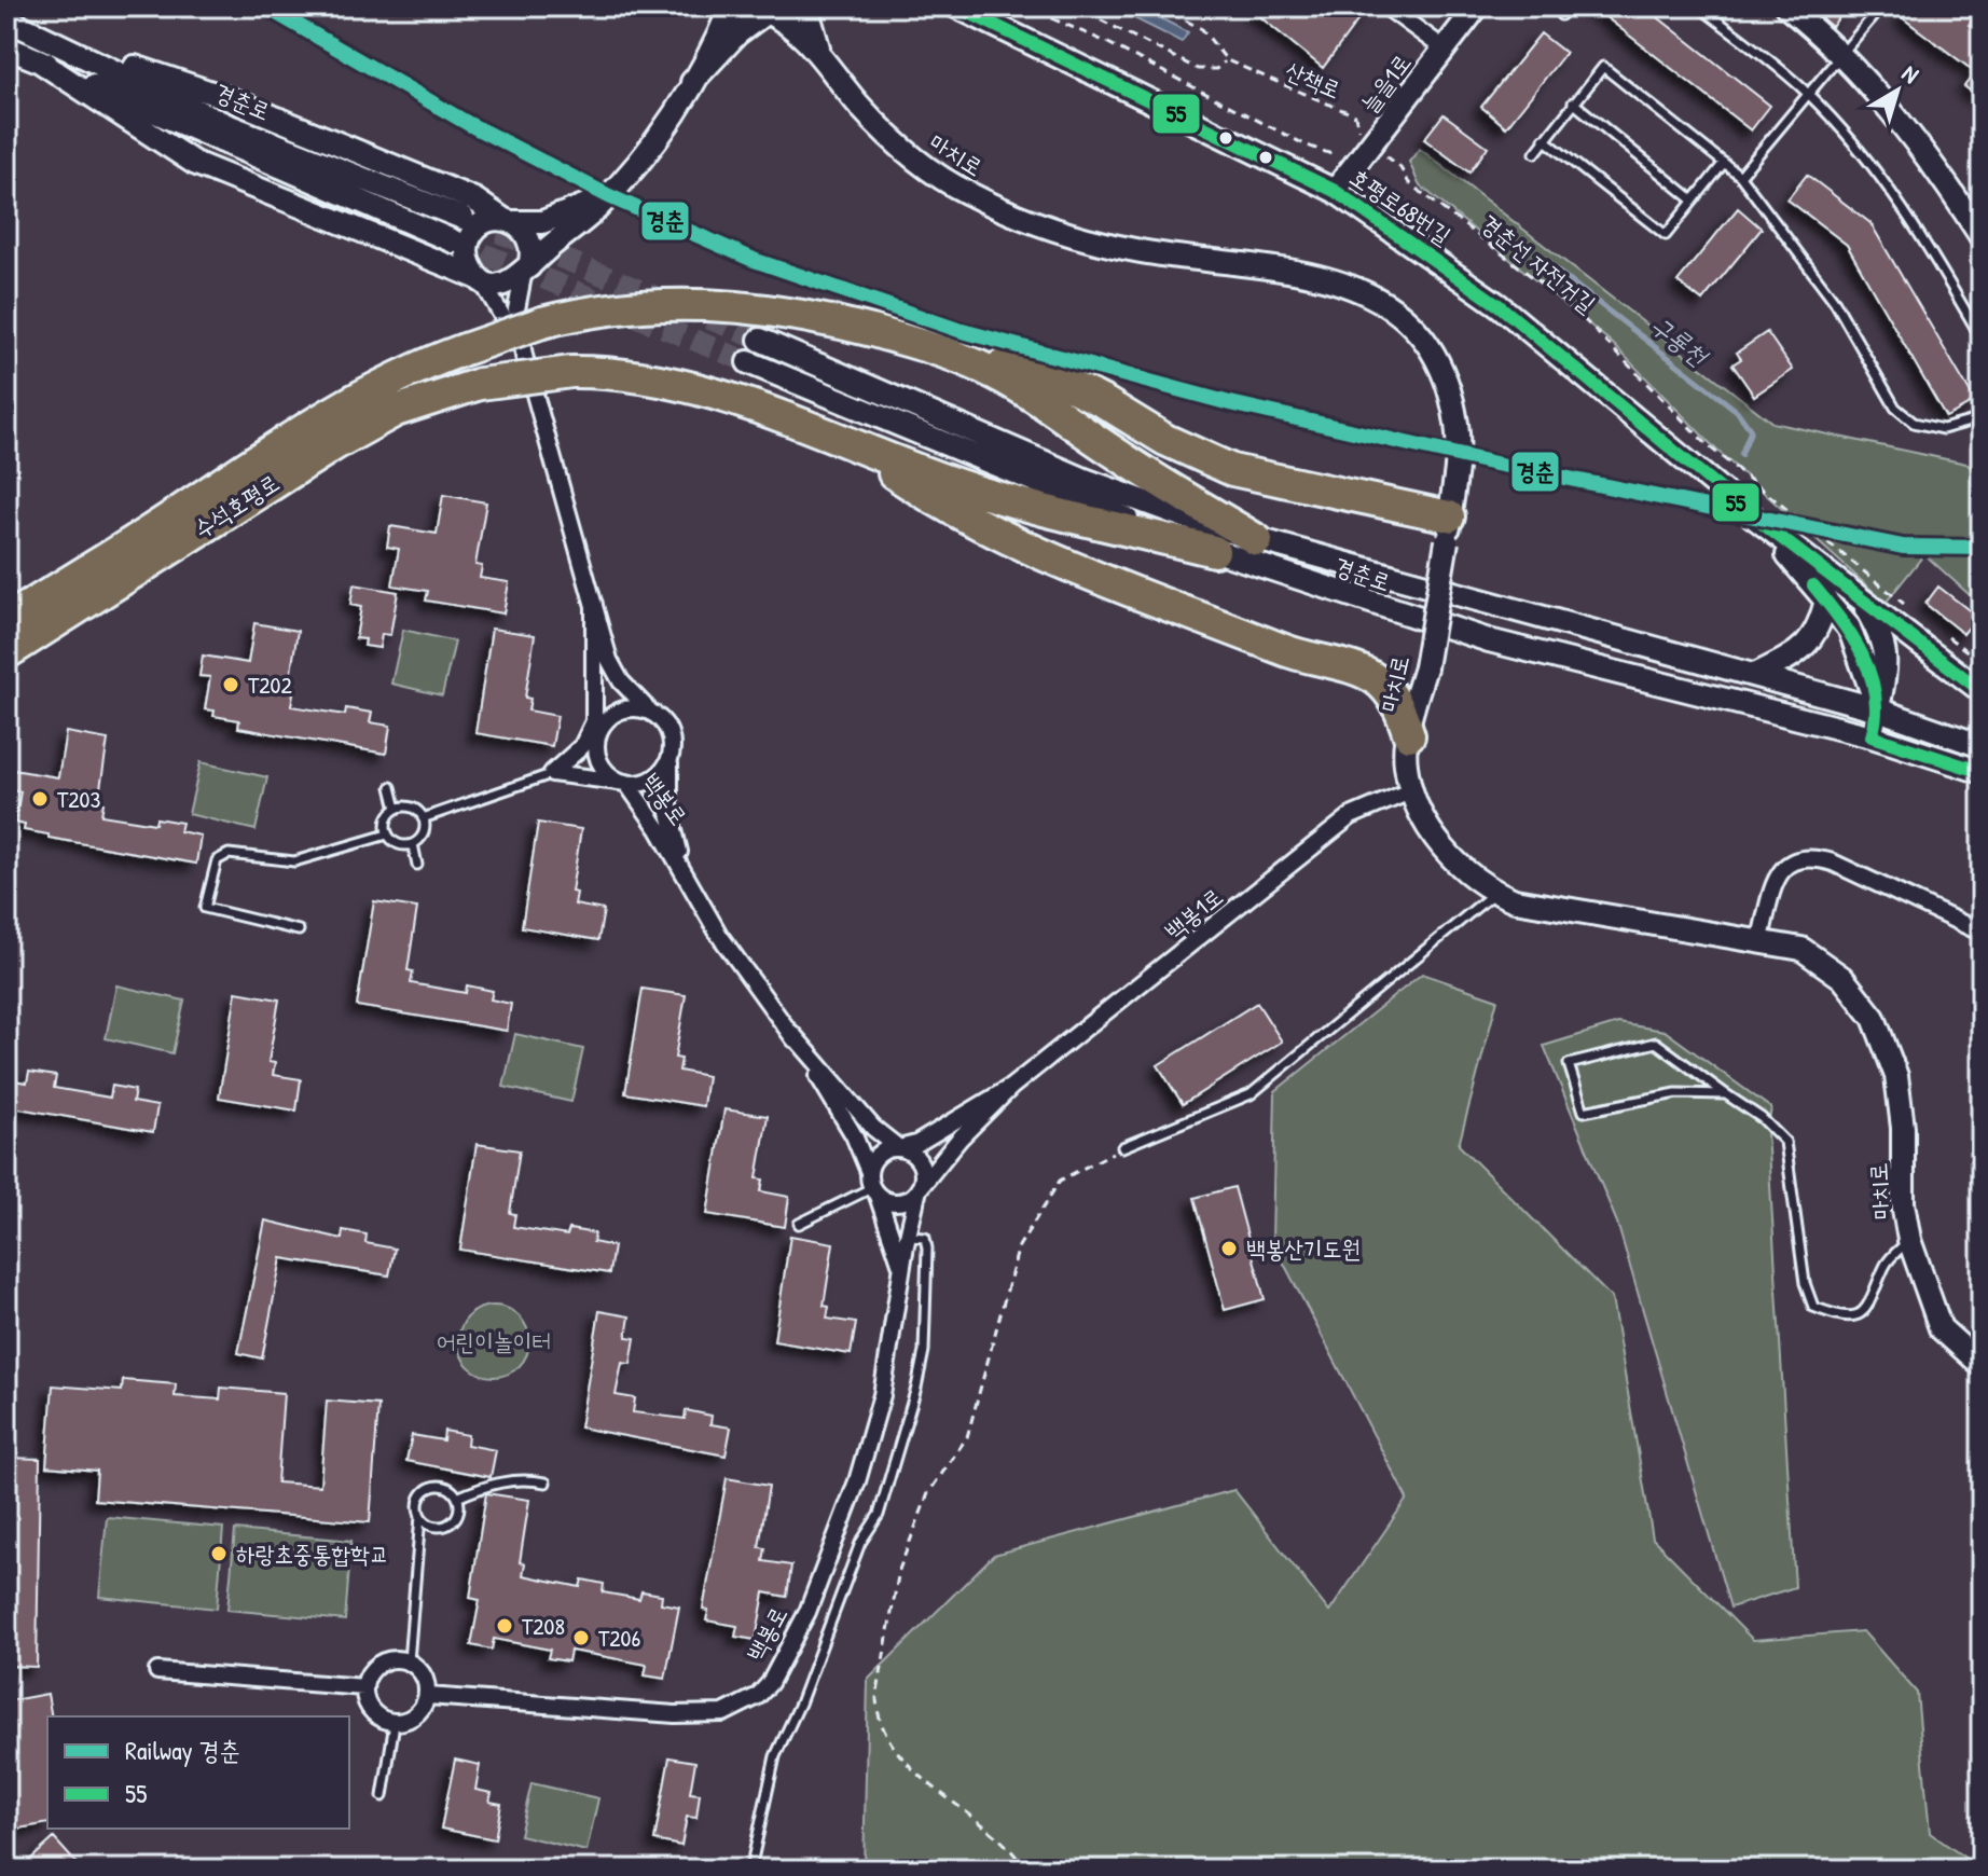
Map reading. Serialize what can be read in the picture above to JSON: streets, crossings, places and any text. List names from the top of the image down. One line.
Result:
{"streets":{"highway":["수석호평로"],"street":["늘을1로","경춘로","마치로","호평로68번길","백봉로","백봉1로"],"path":["산책로","경춘선 자전거길"]},"crossings":[["산책로","늘을1로"],["산책로","경춘선 자전거길"],["늘을1로","호평로68번길"],["늘을1로","경춘선 자전거길"],["마치로","백봉1로"],["백봉로","백봉1로"]],"water":["구룡천"],"parks":["어린이놀이터"],"places":["T202","T203","백봉산기도원","하랑초중통합학교","T208","T206"],"lines":["rail line 경춘","transit line 55"],"legend":["Railway 경춘","55"],"north":"top right"}
